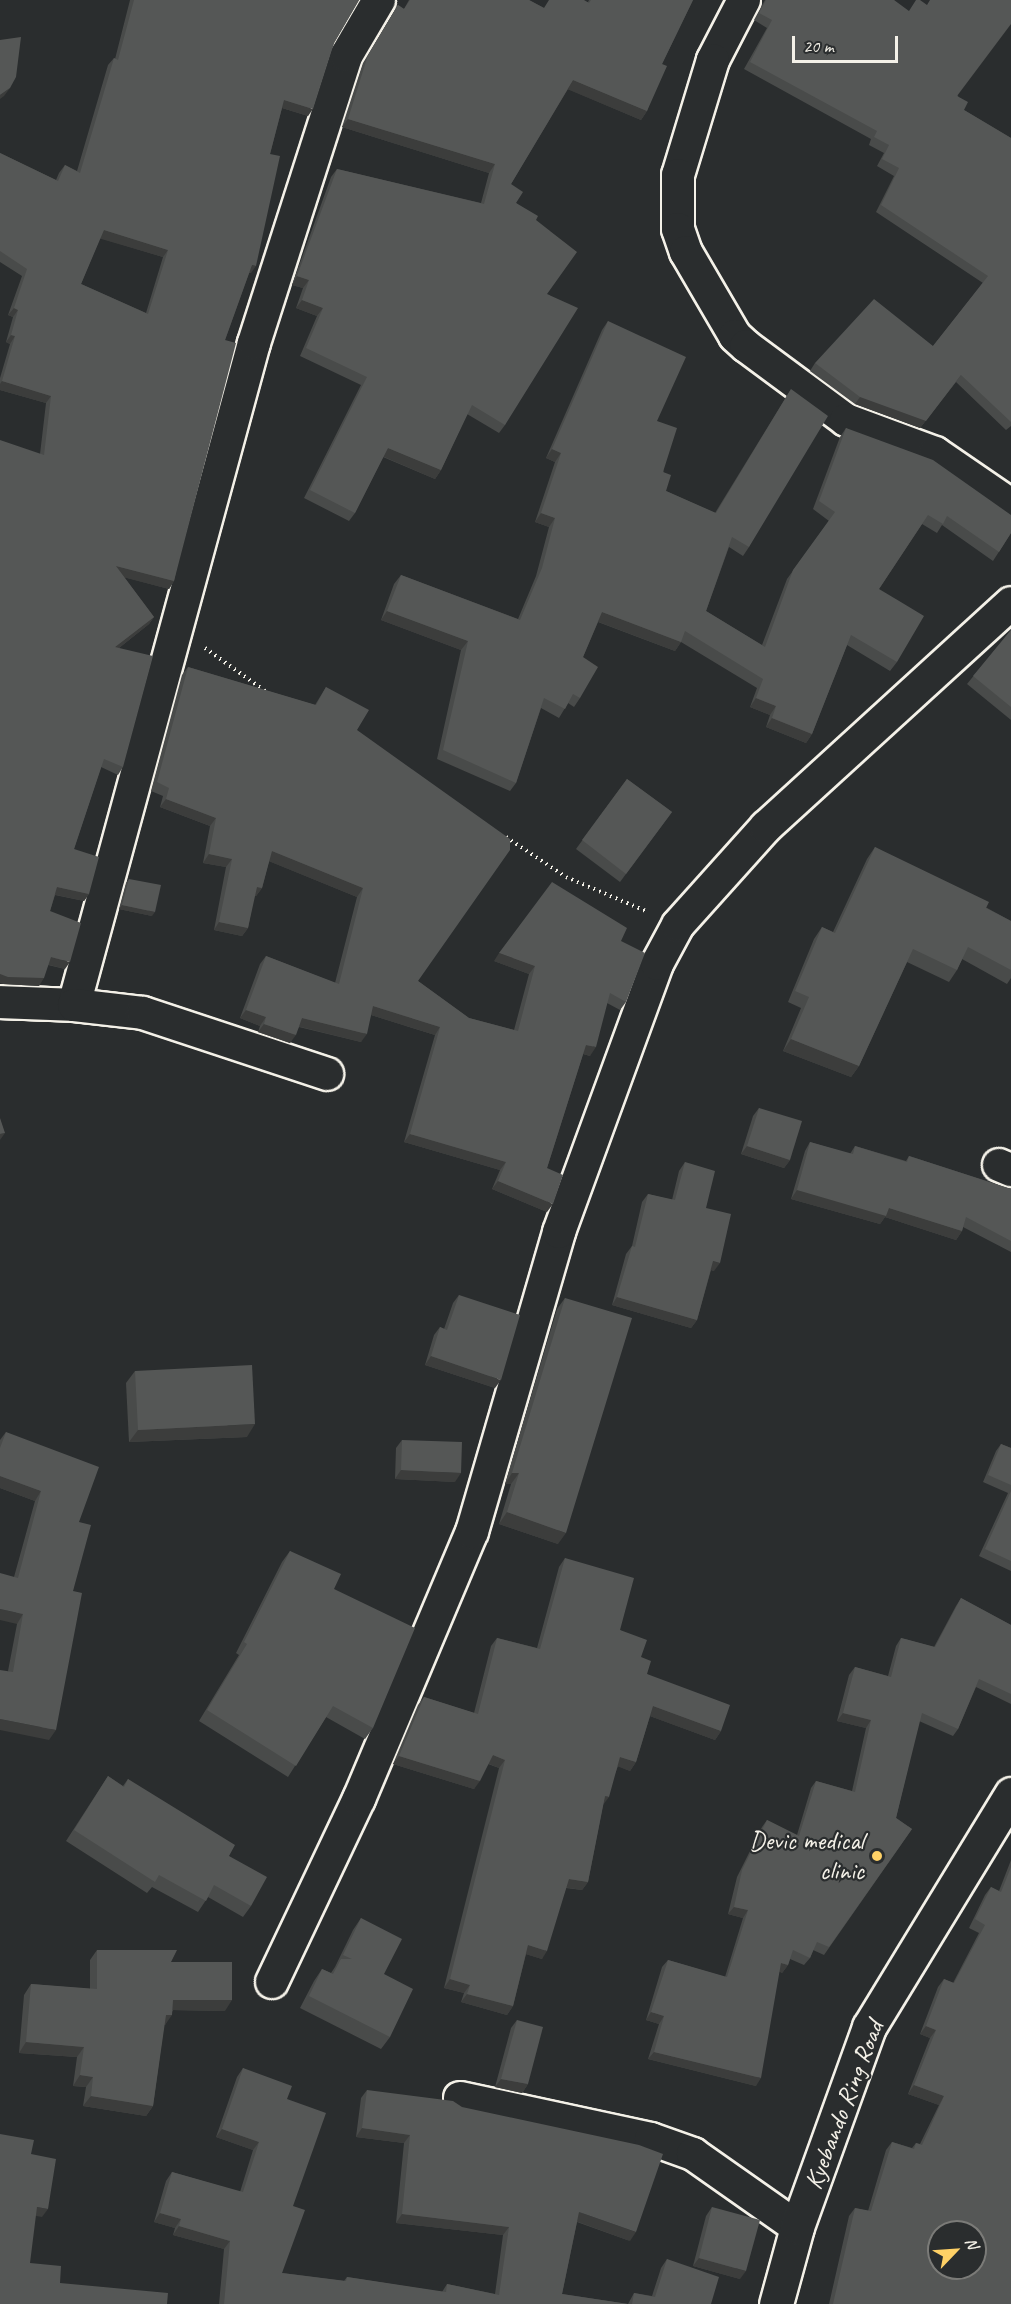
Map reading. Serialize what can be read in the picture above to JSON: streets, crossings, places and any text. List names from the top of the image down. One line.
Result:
{"streets":{"street":["Kyebando Ring Road"]},"places":["Devic medical clinic"],"scale_bar":"20 m","north":"top right"}
